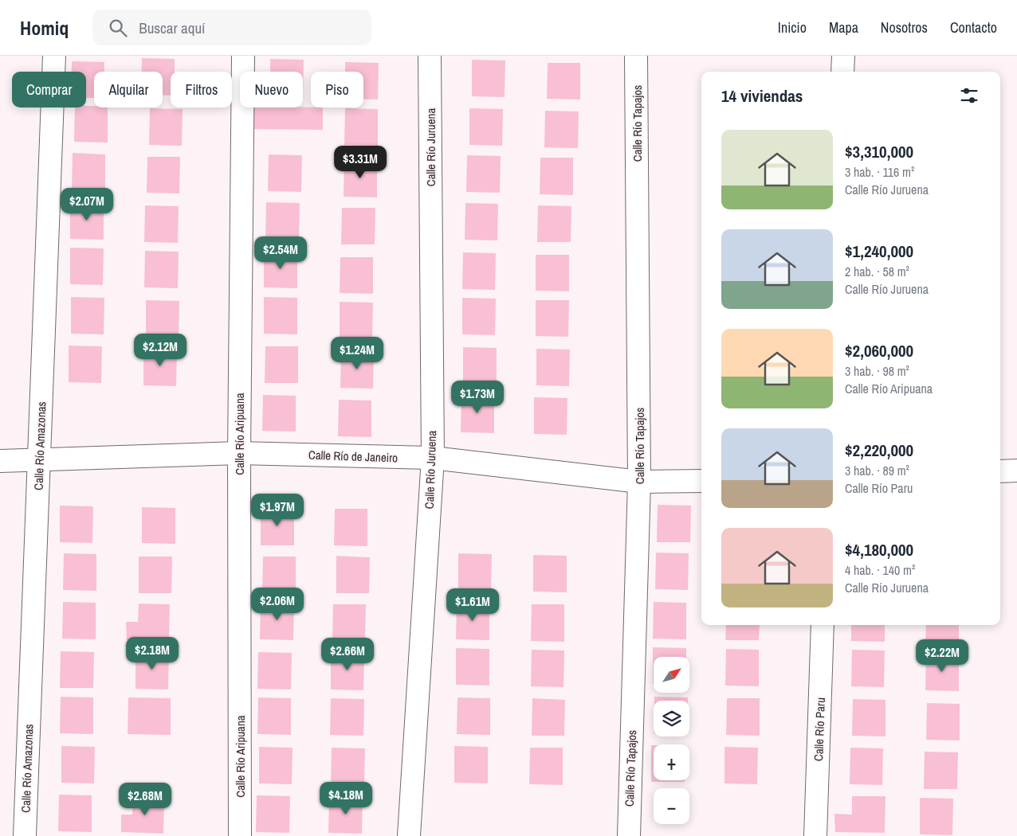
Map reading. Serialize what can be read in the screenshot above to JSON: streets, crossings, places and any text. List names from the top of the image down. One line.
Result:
{"streets":{"street":["Calle Río Tapajos","Calle Río Juruena","Calle Río Aripuana","Calle Río Amazonas","Calle Río de Janeiro","Calle Río Paru"]},"crossings":[["Calle Río Tapajos","Calle Río de Janeiro"],["Calle Río Juruena","Calle Río de Janeiro"],["Calle Río Aripuana","Calle Río de Janeiro"],["Calle Río Amazonas","Calle Río de Janeiro"]],"north":"top right","page":{"header":"Homiq","search":"Buscar aquí","nav":["Inicio","Mapa","Nosotros","Contacto"],"chip":["Comprar","Alquilar","Filtros","Nuevo","Piso"],"heading":"14 viviendas","list":[{"name":"$3,310,000","note":"3 hab. · 116 m² · Calle Río Juruena"},{"name":"$1,240,000","note":"2 hab. · 58 m² · Calle Río Juruena"},{"name":"$2,060,000","note":"3 hab. · 98 m² · Calle Río Aripuana"},{"name":"$2,220,000","note":"3 hab. · 89 m² · Calle Río Paru"},{"name":"$4,180,000","note":"4 hab. · 140 m² · Calle Río Juruena"}],"price":["$3.31M","$2.07M","$2.54M","$2.12M","$1.24M","$1.73M","$1.97M","$2.06M","$1.61M","$2.18M","$2.66M","$2.22M","$4.18M","$2.68M"],"map_buttons":["+","−"]}}
